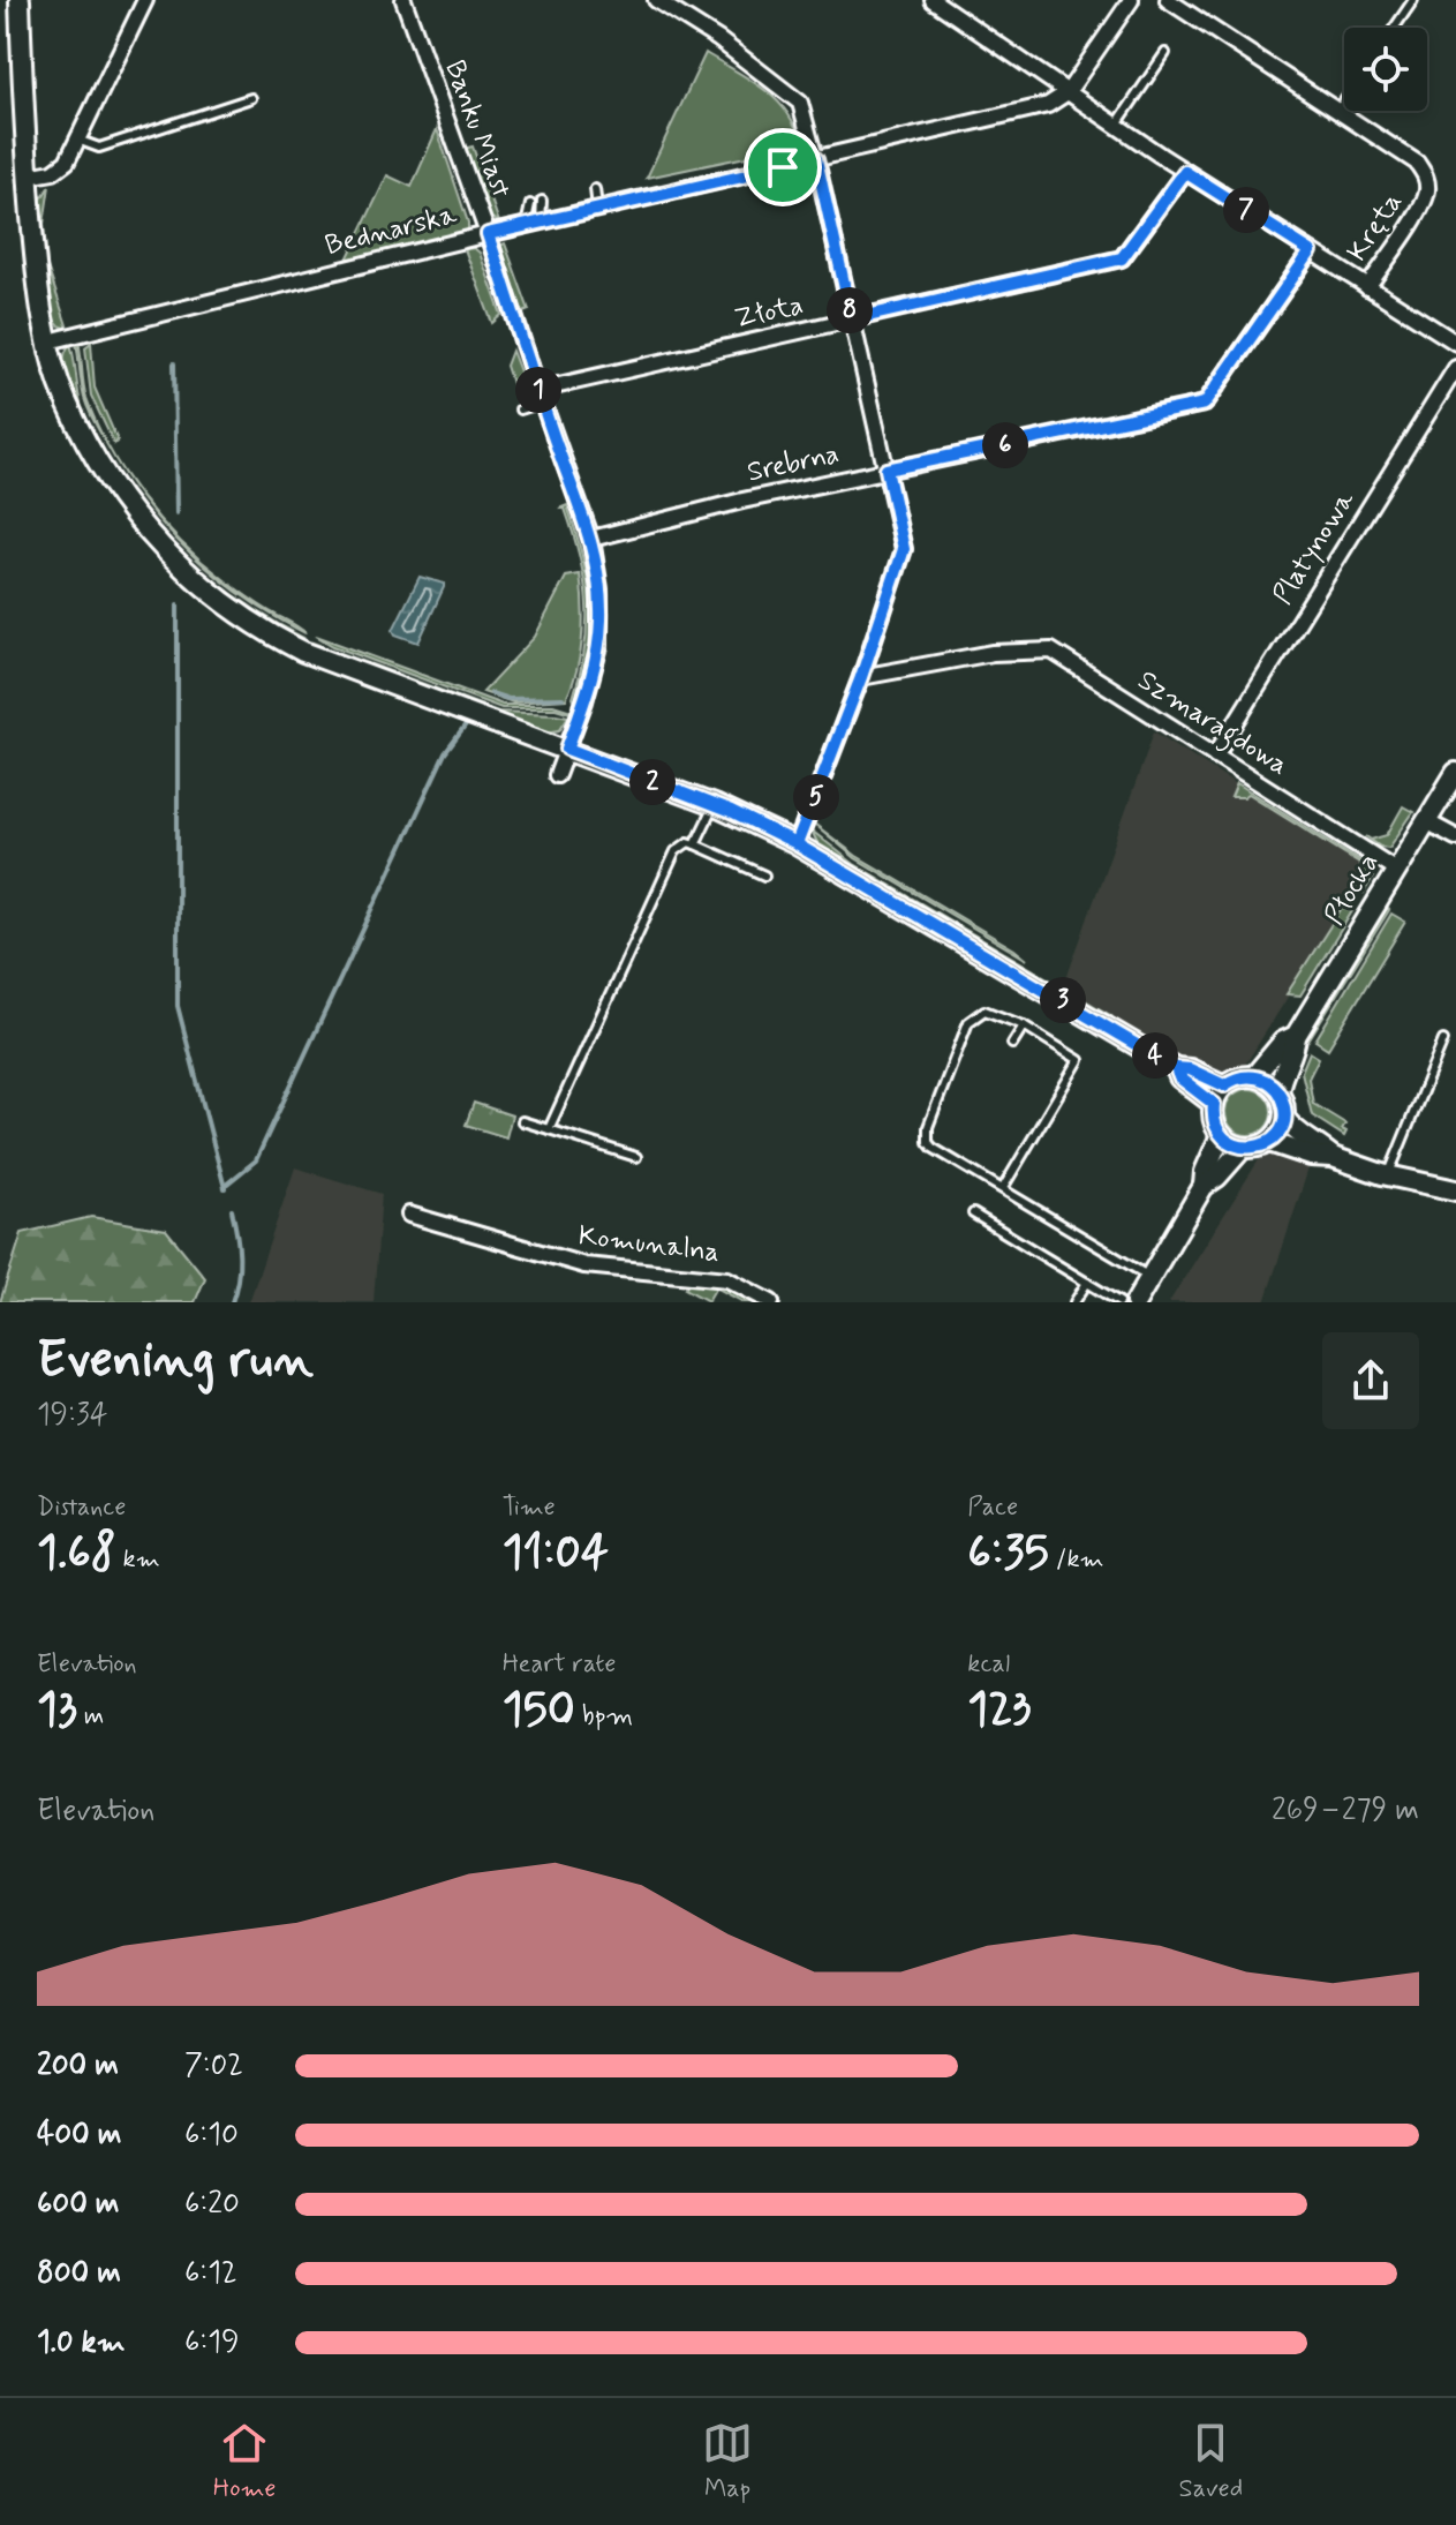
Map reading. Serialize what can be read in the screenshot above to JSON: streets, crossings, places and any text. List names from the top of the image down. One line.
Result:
{"streets":{"street":["Banku Miast","Kręta","Bednarska","Złota","Srebrna","Platynowa","Szmaragdowa","Płocka","Komunalna"]},"crossings":[["Banku Miast","Bednarska"],["Banku Miast","Złota"],["Banku Miast","Srebrna"],["Platynowa","Szmaragdowa"],["Szmaragdowa","Płocka"]],"page":{"pins":["7","8","1","6","2","5","3","4"],"heading":["Evening run","19:34"],"stats":[["Distance","1.68 km"],["Time","11:04"],["Pace","6:35 /km"],["Elevation","13 m"],["Heart rate","150 bpm"],["kcal","123"]],"chart":["Elevation","269–279 m"],"list":[{"name":"200 m","note":"7:02"},{"name":"400 m","note":"6:10"},{"name":"600 m","note":"6:20"},{"name":"800 m","note":"6:12"},{"name":"1.0 km","note":"6:19"}],"tabs":["Home","Map","Saved"]}}
